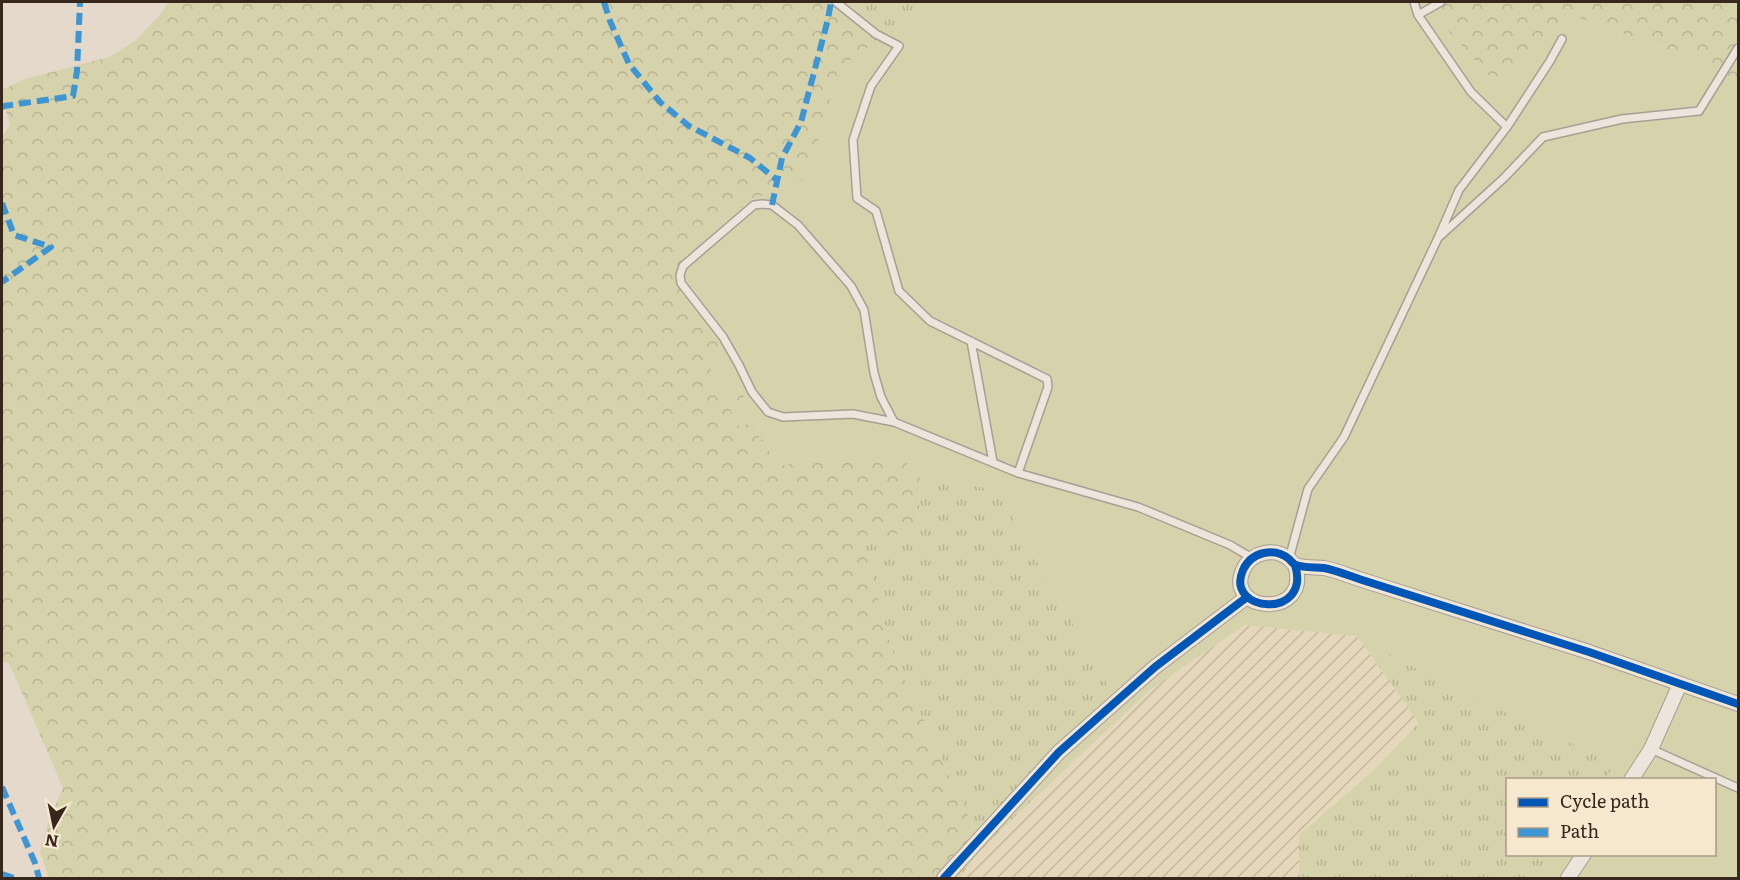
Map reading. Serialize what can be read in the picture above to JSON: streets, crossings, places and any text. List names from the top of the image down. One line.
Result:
{"legend":["Cycle path","Path"],"north":"bottom"}
